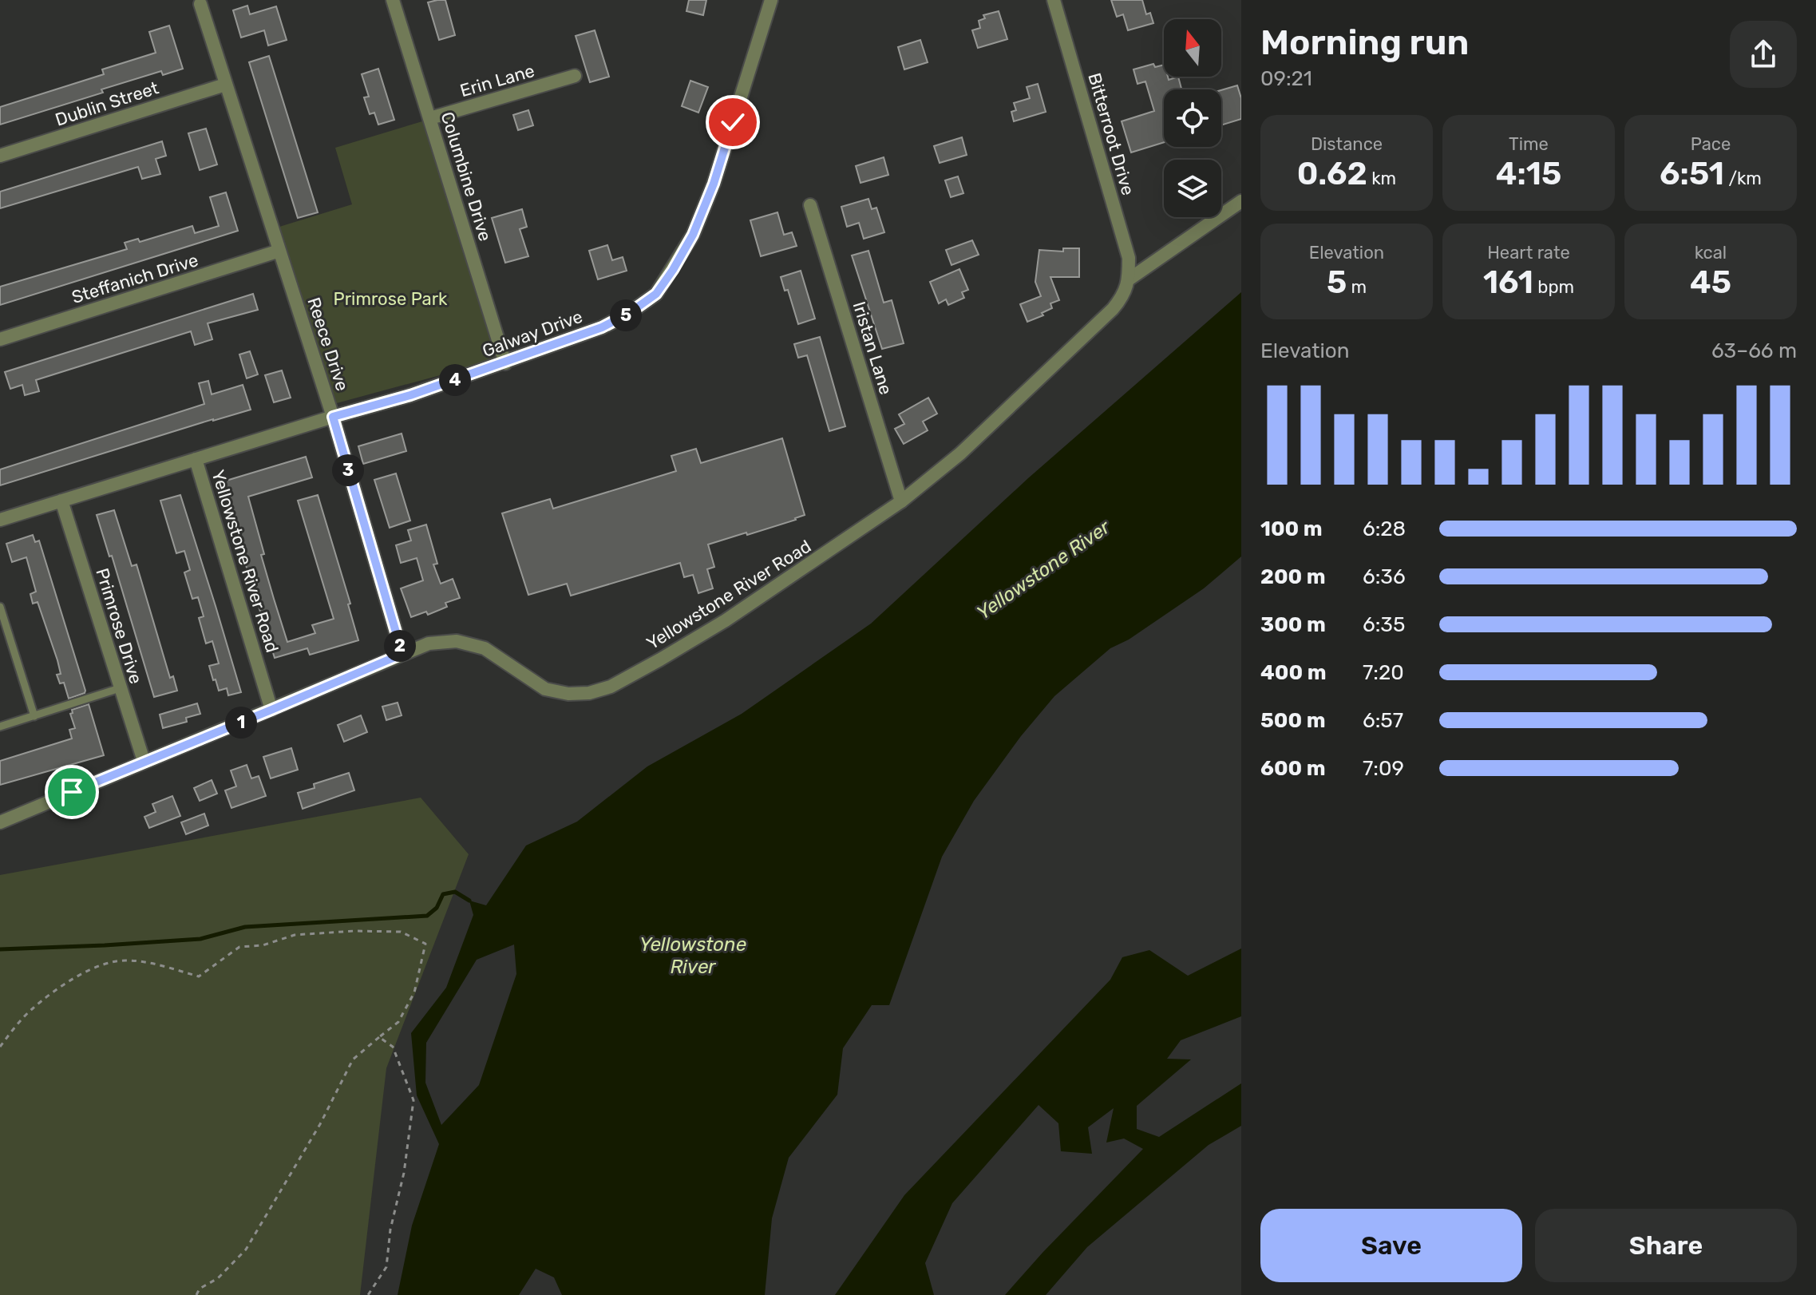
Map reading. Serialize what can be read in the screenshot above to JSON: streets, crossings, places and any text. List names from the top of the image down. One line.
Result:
{"streets":{"street":["Erin Lane","Dublin Street","Bitterroot Drive","Columbine Drive","Steffanich Drive","Galway Drive","Reece Drive","Iristan Lane","Yellowstone River Road","Primrose Drive"]},"crossings":[["Erin Lane","Columbine Drive"],["Dublin Street","Reece Drive"],["Bitterroot Drive","Yellowstone River Road"],["Columbine Drive","Galway Drive"],["Steffanich Drive","Reece Drive"],["Galway Drive","Reece Drive"],["Galway Drive","Yellowstone River Road"],["Galway Drive","Primrose Drive"],["Reece Drive","Yellowstone River Road"],["Iristan Lane","Yellowstone River Road"],["Yellowstone River Road","Primrose Drive"]],"water":["Yellowstone River"],"parks":["Primrose Park"],"north":"top","page":{"heading":["Morning run","09:21"],"stats":[["Distance","0.62 km"],["Time","4:15"],["Pace","6:51 /km"],["Elevation","5 m"],["Heart rate","161 bpm"],["kcal","45"]],"pins":["5","4","3","2","1"],"chart":["Elevation","63–66 m"],"list":[{"name":"100 m","note":"6:28"},{"name":"200 m","note":"6:36"},{"name":"300 m","note":"6:35"},{"name":"400 m","note":"7:20"},{"name":"500 m","note":"6:57"},{"name":"600 m","note":"7:09"}],"buttons":["Save","Share"]}}
